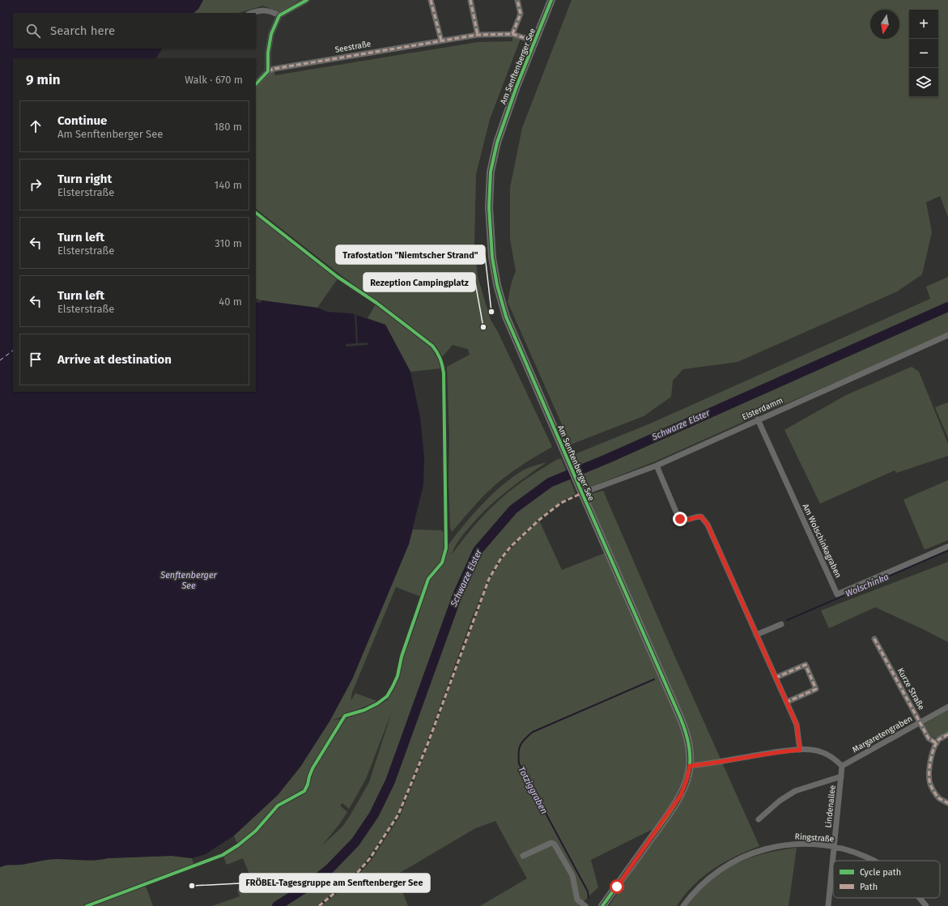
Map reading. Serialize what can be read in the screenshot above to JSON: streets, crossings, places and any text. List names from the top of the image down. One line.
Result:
{"streets":{"street":["Seestraße","Am Senftenberger See","Elsterdamm","Am Wolschinkagraben","Kurze Straße","Margaretengraben","Lindenallee","Ringstraße"]},"crossings":[["Seestraße","Am Senftenberger See"],["Am Senftenberger See","Elsterdamm"],["Elsterdamm","Am Wolschinkagraben"],["Kurze Straße","Margaretengraben"],["Margaretengraben","Lindenallee"],["Lindenallee","Ringstraße"]],"water":["Schwarze Elster","Senftenberger See","Wolschinka","Totziggraben"],"places":["Trafostation \"Niemtscher Strand\"","Rezeption Campingplatz","FRÖBEL-Tagesgruppe am Senftenberger See"],"legend":["Cycle path","Path"],"north":"bottom","page":{"map_buttons":["+","−"],"search":"Search here","heading":["9 min","Walk · 670 m"],"list":[["Continue","Am Senftenberger See","180 m"],["Turn right","Elsterstraße","140 m"],["Turn left","Elsterstraße","310 m"],["Turn left","Elsterstraße","40 m"],"Arrive at destination"]}}
